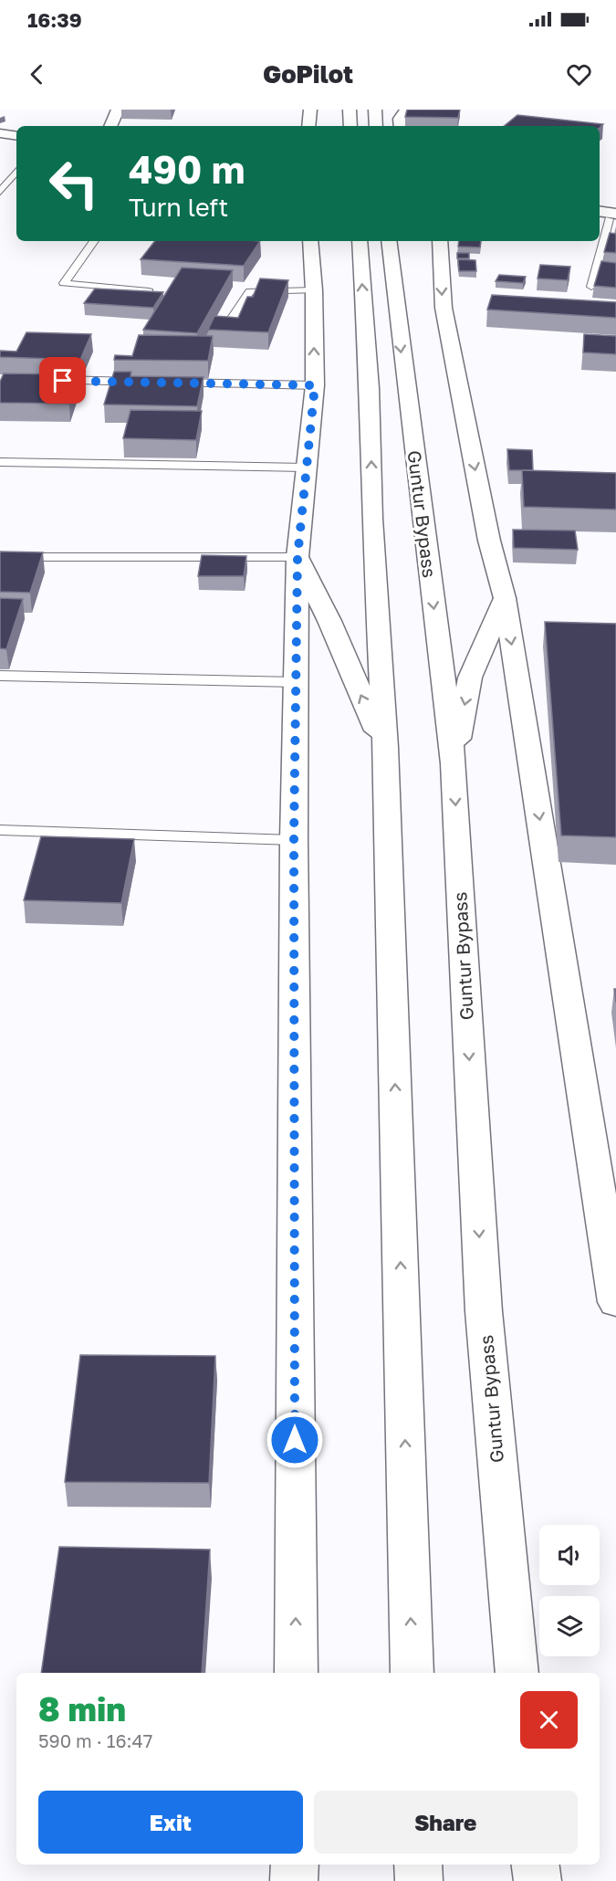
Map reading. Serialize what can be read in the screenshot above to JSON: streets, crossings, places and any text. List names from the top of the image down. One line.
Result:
{"streets":{"main road":["Guntur Bypass"]},"page":{"status":"16:39","header":"GoPilot","turn":["490 m","Turn left"],"heading":["8 min","590 m · 16:47"],"buttons":["Exit","Share"]}}
